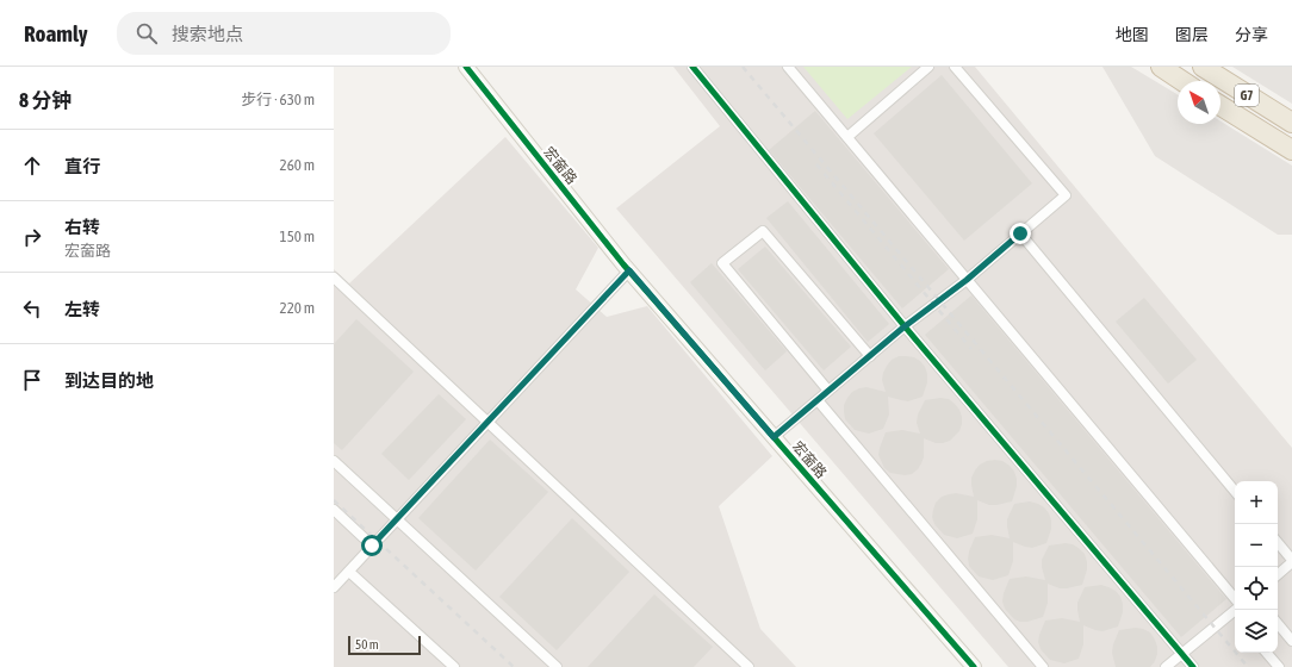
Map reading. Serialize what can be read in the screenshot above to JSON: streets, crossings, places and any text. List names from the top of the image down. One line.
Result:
{"streets":{"highway":["G7"],"street":["宏奤路"]},"scale_bar":"50 m","north":"top left","page":{"header":"Roamly","search":"搜索地点","nav":["地图","图层","分享"],"heading":["8 分钟","步行 · 630 m"],"list":[["直行","260 m"],["右转","宏奤路","150 m"],["左转","220 m"],"到达目的地"],"map_buttons":["+","−"],"scale":"50 m"}}
